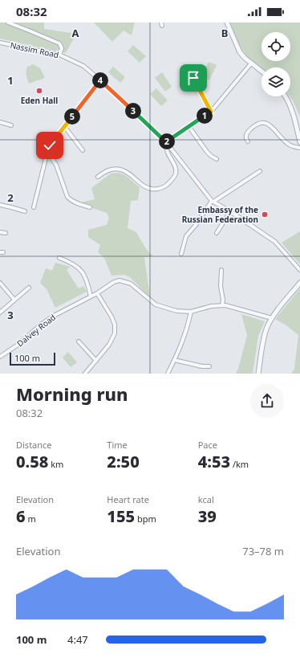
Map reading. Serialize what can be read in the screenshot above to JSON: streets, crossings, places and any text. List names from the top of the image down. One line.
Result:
{"streets":{"street":["Nassim Road","Dalvey Road"]},"places":["Eden Hall","Embassy of the Russian Federation"],"scale_bar":"100 m","page":{"status":"08:32","pins":["4","3","1","5","2"],"scale":"100 m","heading":["Morning run","08:32"],"stats":[["Distance","0.58 km"],["Time","2:50"],["Pace","4:53 /km"],["Elevation","6 m"],["Heart rate","155 bpm"],["kcal","39"]],"chart":["Elevation","73–78 m"],"list":[{"name":"100 m","note":"4:47"}]},"grid":{"columns":["A","B"],"rows":["1","2","3"]}}
